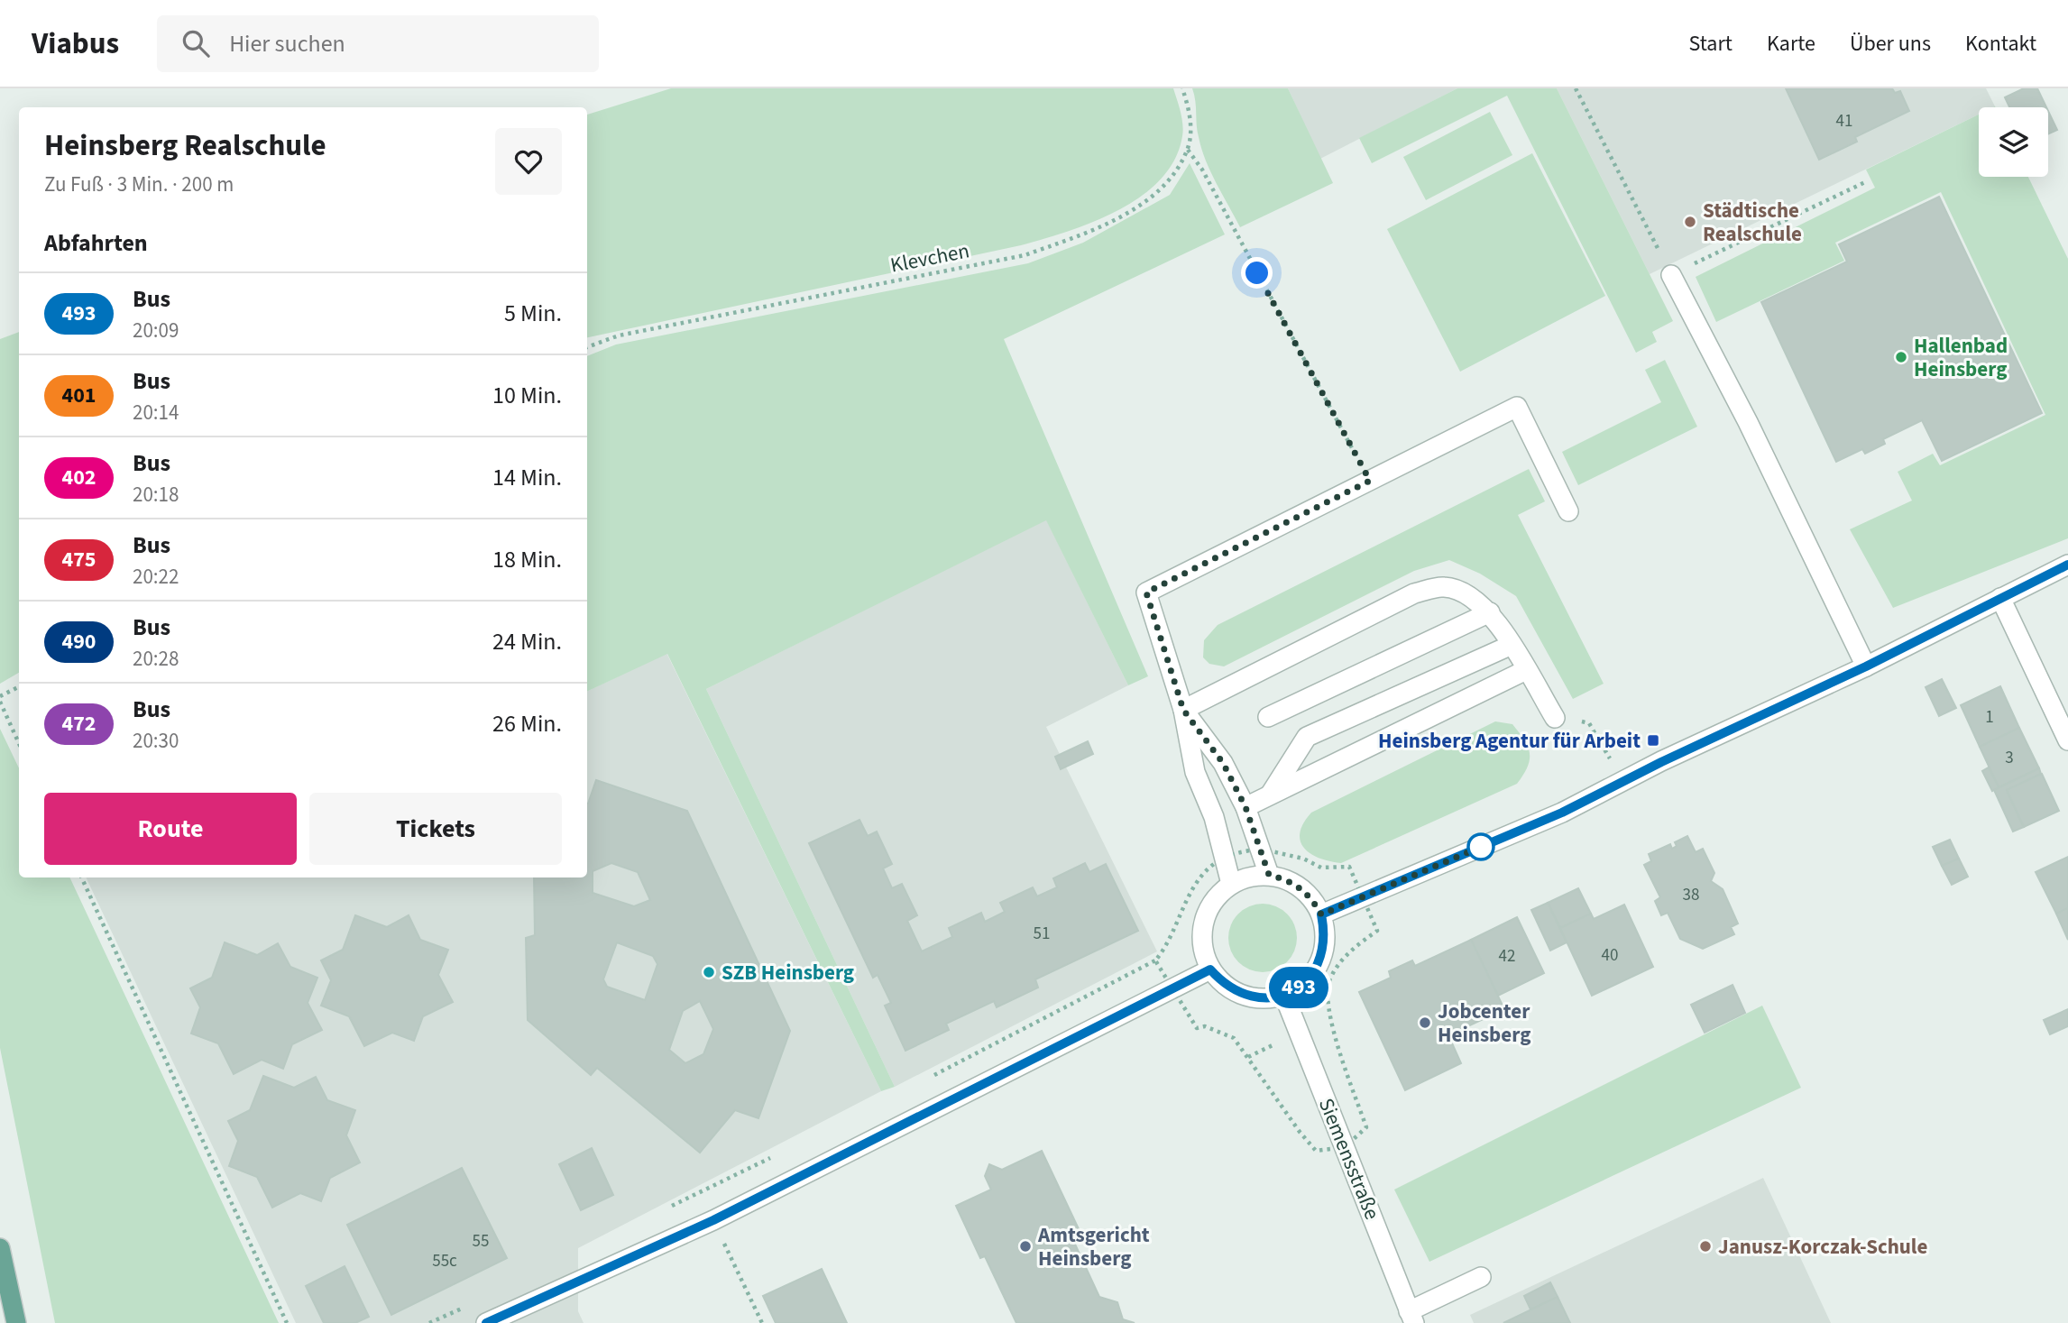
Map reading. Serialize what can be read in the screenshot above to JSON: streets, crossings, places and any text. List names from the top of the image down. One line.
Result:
{"streets":{"street":["Siemensstraße"],"path":["Klevchen"]},"places":{"other":["Städtische Realschule","Hallenbad Heinsberg","SZB Heinsberg","Jobcenter Heinsberg","Amtsgericht Heinsberg","Janusz-Korczak-Schule"],"transit":["Heinsberg Agentur für Arbeit"]},"lines":["bus line 493"],"house_numbers":["41","1","3","38","51","40","42","55","55c"],"page":{"header":"Viabus","search":"Hier suchen","nav":["Start","Karte","Über uns","Kontakt"],"on_map":"493","heading":[["Heinsberg Realschule","Zu Fuß · 3 Min. · 200 m"],"Abfahrten"],"list":[{"mark":"493","name":"Bus","note":"20:09","value":"5 Min."},{"mark":"401","name":"Bus","note":"20:14","value":"10 Min."},{"mark":"402","name":"Bus","note":"20:18","value":"14 Min."},{"mark":"475","name":"Bus","note":"20:22","value":"18 Min."},{"mark":"490","name":"Bus","note":"20:28","value":"24 Min."},{"mark":"472","name":"Bus","note":"20:30","value":"26 Min."}],"buttons":["Route","Tickets"]}}
